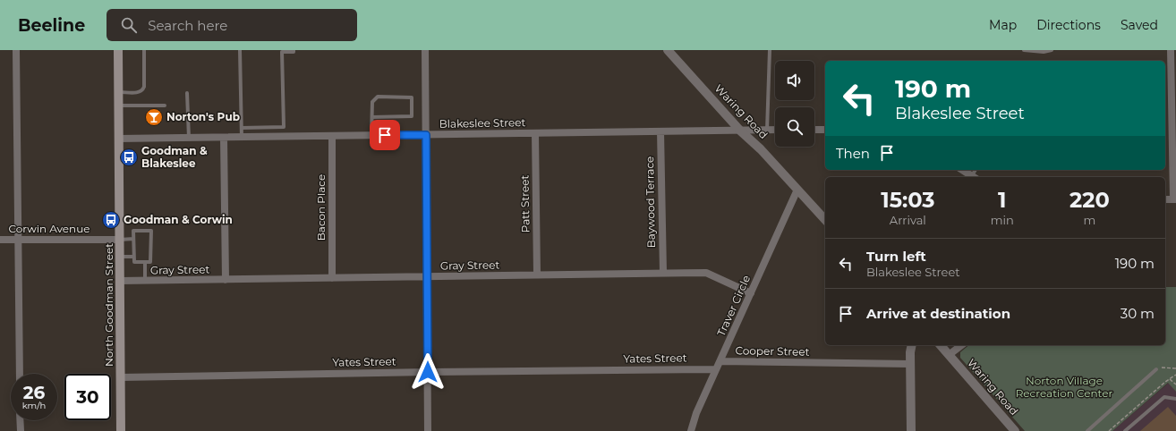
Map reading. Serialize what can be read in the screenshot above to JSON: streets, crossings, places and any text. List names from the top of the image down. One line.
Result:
{"streets":{"main road":["North Goodman Street"],"street":["Waring Road","Blakeslee Street","Baywood Terrace","Patt Street","Bacon Place","Corwin Avenue","Gray Street","Traver Circle","Cooper Street","Yates Street"]},"crossings":[["Waring Road","Blakeslee Street"],["Waring Road","Traver Circle"],["Blakeslee Street","Baywood Terrace"],["Blakeslee Street","Patt Street"],["Blakeslee Street","Bacon Place"],["Blakeslee Street","North Goodman Street"],["Baywood Terrace","Gray Street"],["Patt Street","Gray Street"],["Bacon Place","Gray Street"],["Corwin Avenue","North Goodman Street"],["Gray Street","North Goodman Street"],["Gray Street","Traver Circle"],["North Goodman Street","Yates Street"],["Traver Circle","Cooper Street"],["Traver Circle","Yates Street"]],"parks":["Norton Village Recreation Center"],"places":{"bar":["Norton's Pub"],"bus stop":["Goodman & Blakeslee","Goodman & Corwin"]},"page":{"header":"Beeline","search":"Search here","nav":["Map","Directions","Saved"],"turn":["190 m","Blakeslee Street"],"then":"Then","eta":["15:03","Arrival","1","min","220","m"],"list":[{"name":"Turn left","note":"Blakeslee Street","value":"190 m"},{"name":"Arrive at destination","value":"30 m"}],"speed":"26 km/h","limit":"30"}}
